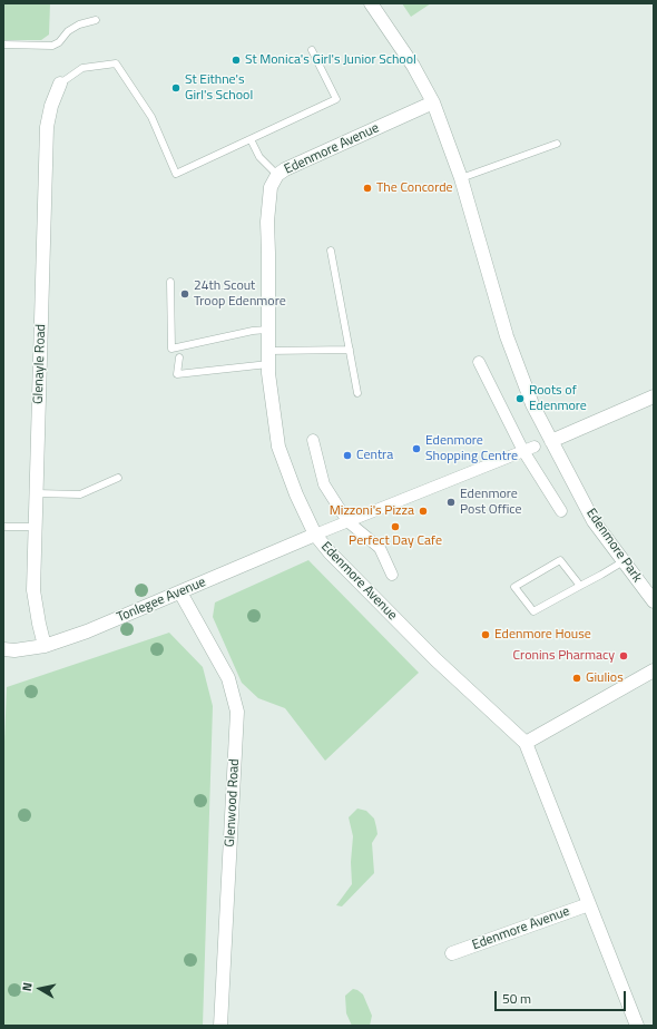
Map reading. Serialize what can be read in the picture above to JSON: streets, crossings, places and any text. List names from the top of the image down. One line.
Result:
{"streets":{"street":["Edenmore Avenue","Glenayle Road","Edenmore Park","Tonlegee Avenue","Glenwood Road"]},"crossings":[["Edenmore Avenue","Edenmore Park"],["Edenmore Avenue","Tonlegee Avenue"],["Glenayle Road","Tonlegee Avenue"],["Tonlegee Avenue","Glenwood Road"]],"places":["St Monica's Girl's Junior School","St Eithne's Girl's School","The Concorde","24th Scout Troop Edenmore","Roots of Edenmore","Edenmore Shopping Centre","Centra","Edenmore Post Office","Mizzoni's Pizza","Perfect Day Cafe","Edenmore House","Cronins Pharmacy","Giulios"],"scale_bar":"50 m","north":"left"}
